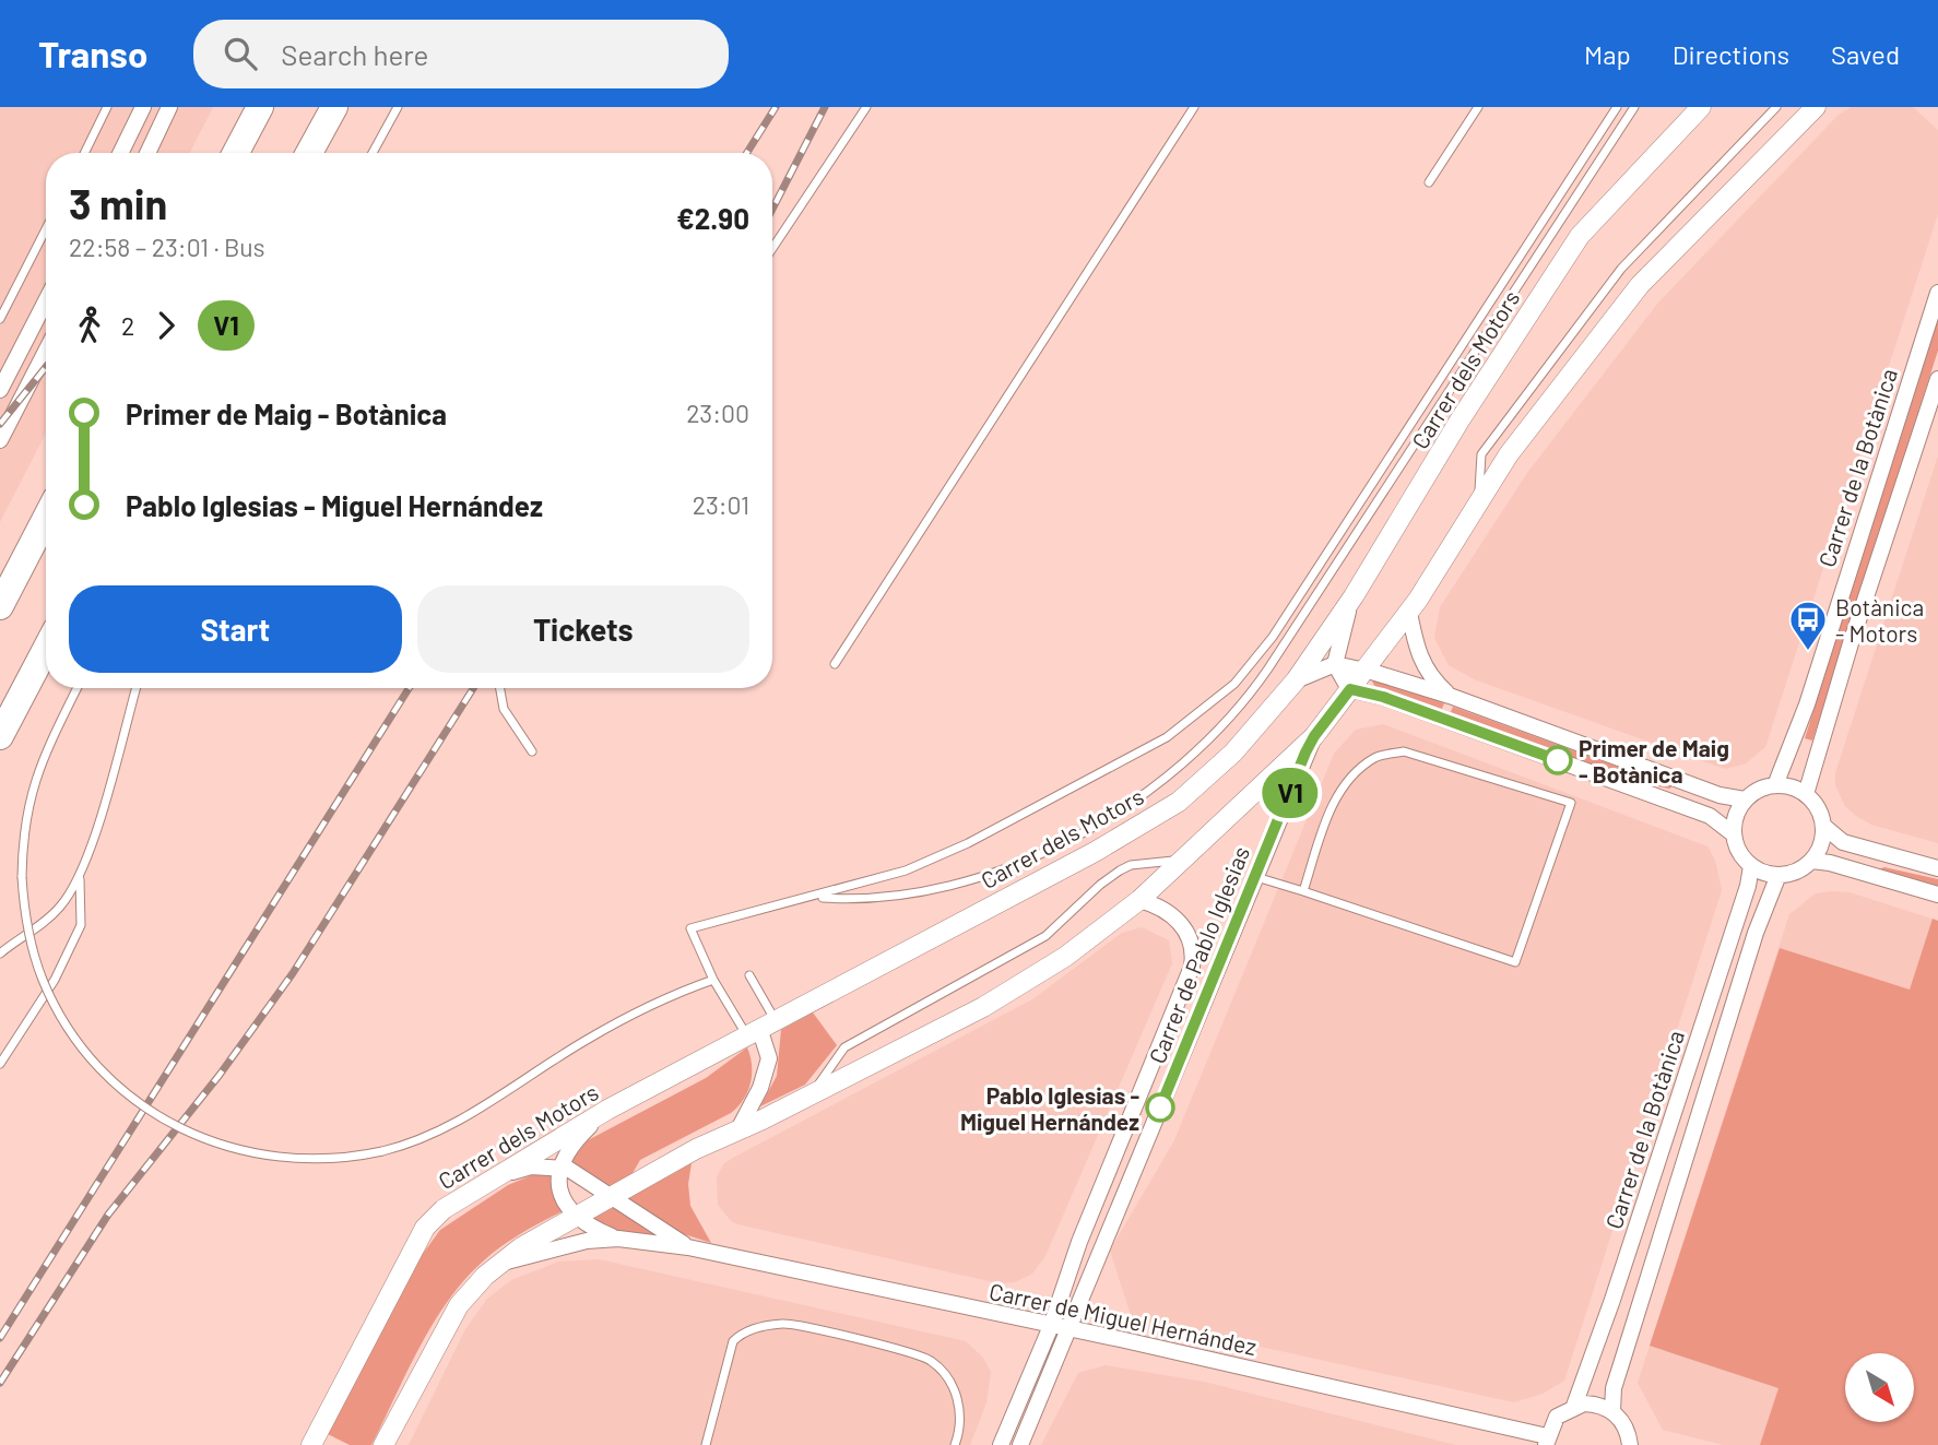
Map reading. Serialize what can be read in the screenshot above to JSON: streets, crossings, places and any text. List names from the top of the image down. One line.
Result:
{"streets":{"street":["Carrer dels Motors","Carrer de la Botànica","Carrer de Pablo Iglesias","Carrer de Miguel Hernández"]},"crossings":[["Carrer de Pablo Iglesias","Carrer de Miguel Hernández"]],"places":{"bus stop":["Botànica - Motors"],"other":["Primer de Maig - Botànica","Pablo Iglesias - Miguel Hernández"]},"lines":["bus line V1"],"north":"bottom right","page":{"header":"Transo","search":"Search here","nav":["Map","Directions","Saved"],"on_map":"V1","heading":["3 min","22:58 – 23:01 · Bus","€2.90"],"legs":["2","V1"],"list":[{"name":"Primer de Maig - Botànica","value":"23:00"},{"name":"Pablo Iglesias - Miguel Hernández","value":"23:01"}],"buttons":["Start","Tickets"]}}
